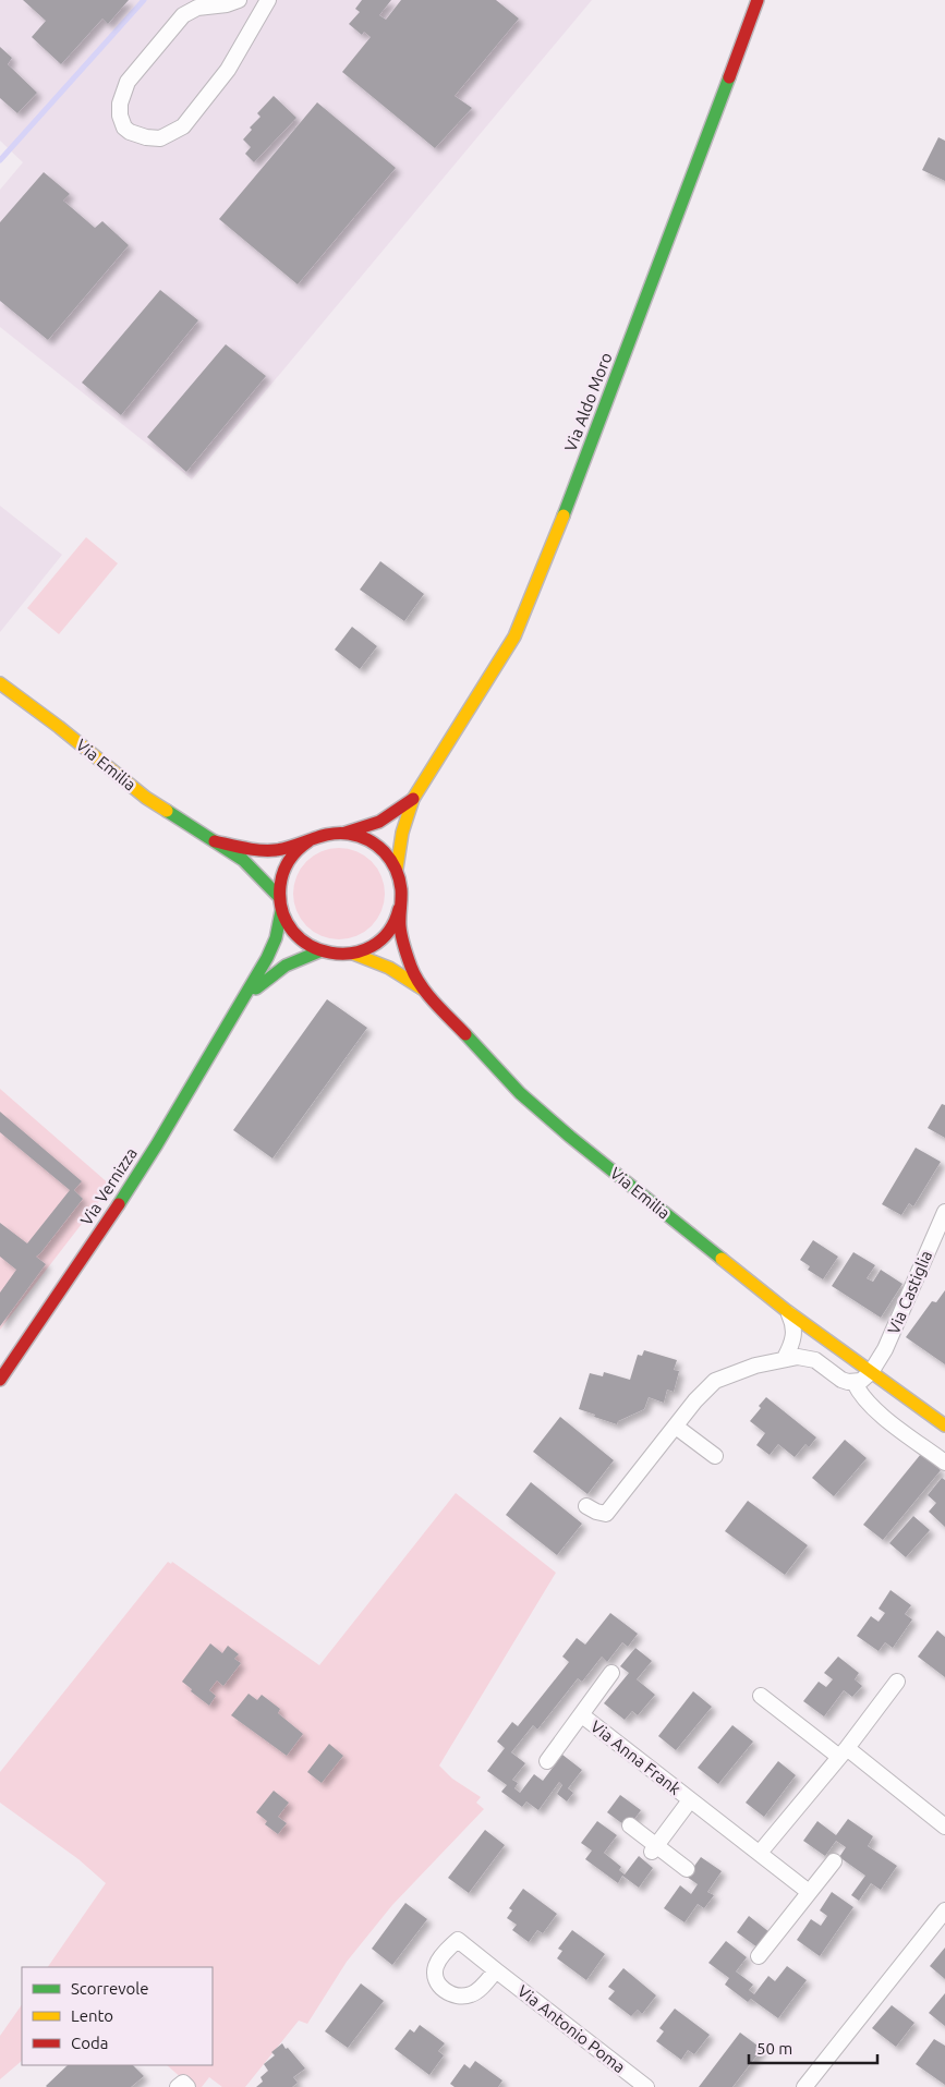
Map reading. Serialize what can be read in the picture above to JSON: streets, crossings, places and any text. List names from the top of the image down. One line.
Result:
{"streets":{"main road":["Via Aldo Moro","Via Emilia","Via Vernizza"],"street":["Via Castiglia","Via Anna Frank","Via Antonio Poma"]},"crossings":[["Via Aldo Moro","Via Emilia"],["Via Aldo Moro","Via Vernizza"],["Via Emilia","Via Vernizza"],["Via Emilia","Via Castiglia"]],"legend":["Scorrevole","Lento","Coda"],"scale_bar":"50 m"}
